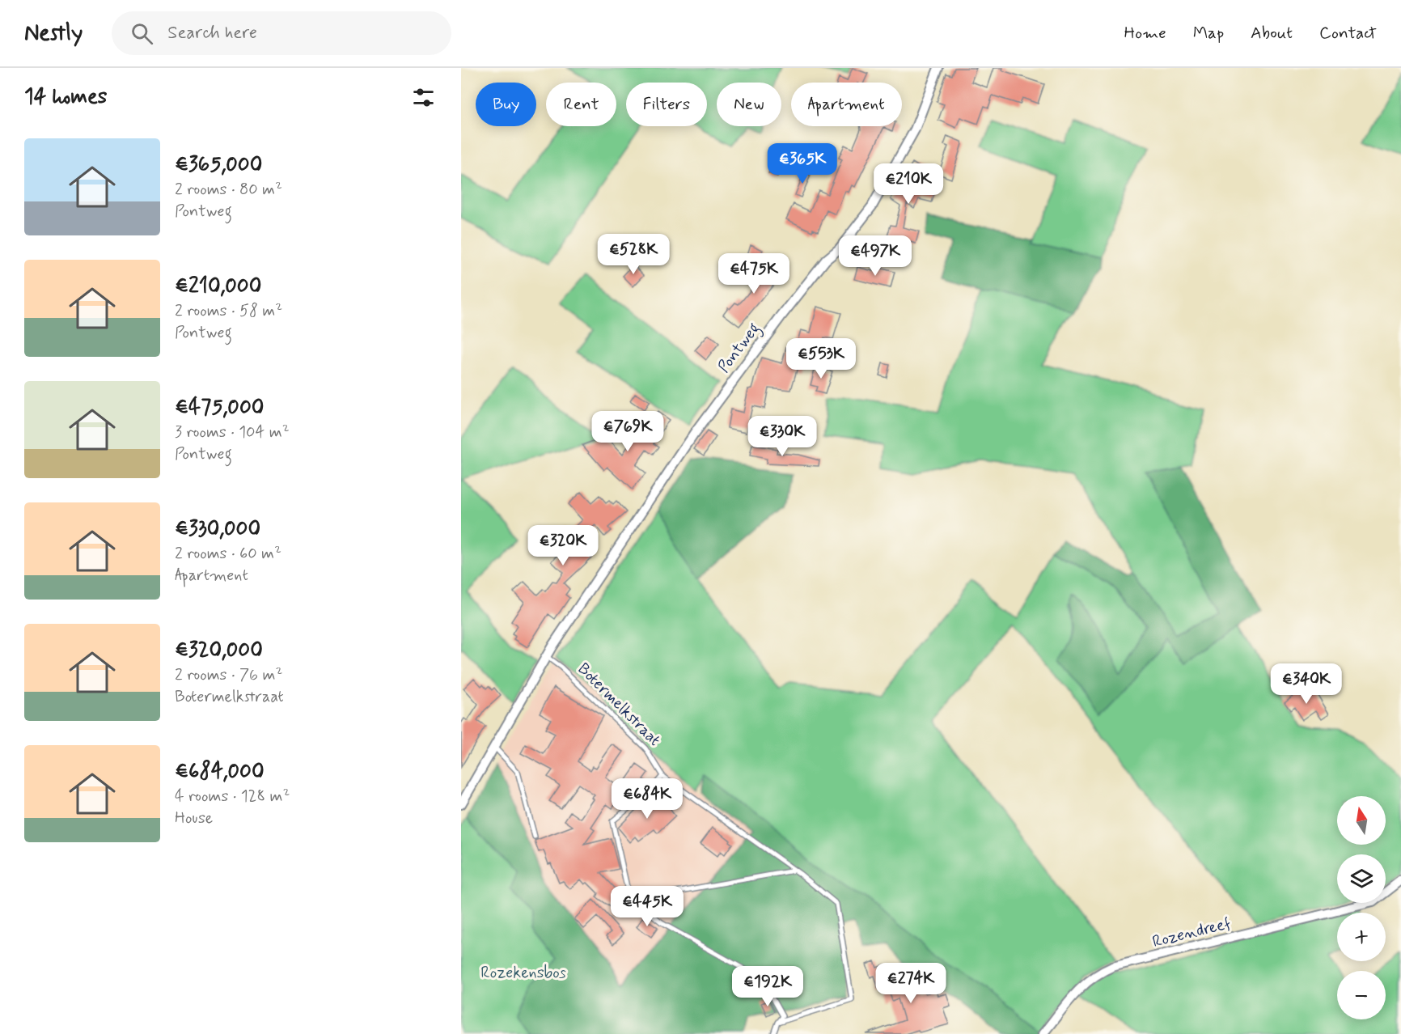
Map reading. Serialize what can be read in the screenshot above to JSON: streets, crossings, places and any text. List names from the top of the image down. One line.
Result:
{"streets":{"street":["Pontweg","Rozendreef"],"lane":["Botermelkstraat"]},"crossings":[["Pontweg","Botermelkstraat"]],"parks":["Rozekensbos"],"north":"top","page":{"header":"Nestly","search":"Search here","nav":["Home","Map","About","Contact"],"heading":"14 homes","chip":["Buy","Rent","Filters","New","Apartment"],"list":[{"name":"€365,000","note":"2 rooms · 80 m² · Pontweg"},{"name":"€210,000","note":"2 rooms · 58 m² · Pontweg"},{"name":"€475,000","note":"3 rooms · 104 m² · Pontweg"},{"name":"€330,000","note":"2 rooms · 60 m² · Apartment"},{"name":"€320,000","note":"2 rooms · 76 m² · Botermelkstraat"},{"name":"€684,000","note":"4 rooms · 128 m² · House"}],"price":["€365K","€210K","€528K","€497K","€475K","€553K","€769K","€330K","€320K","€340K","€684K","€445K","€274K","€192K"],"map_buttons":["+","−"]}}
